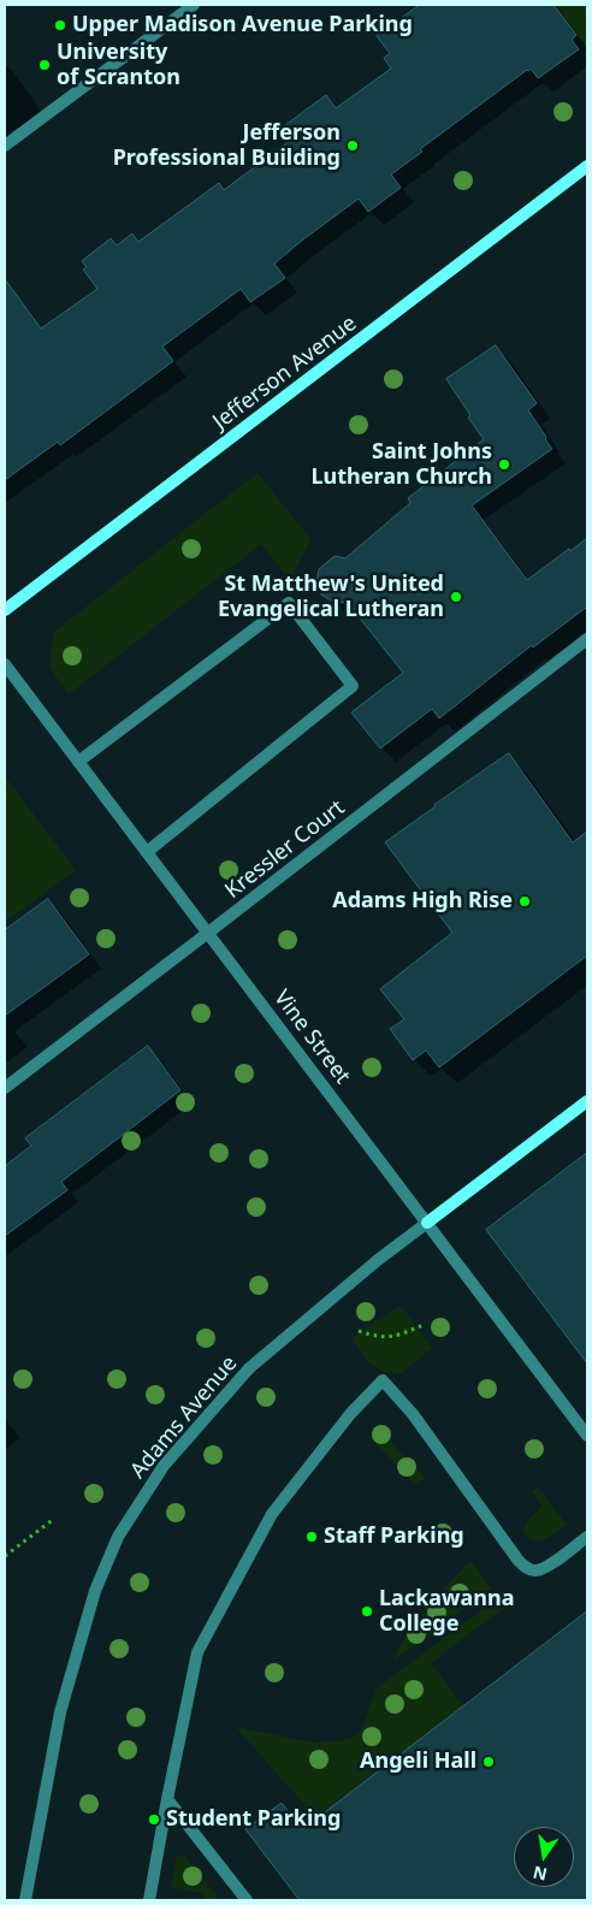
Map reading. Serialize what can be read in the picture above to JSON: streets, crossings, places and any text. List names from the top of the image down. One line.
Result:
{"streets":{"main road":["Jefferson Avenue","Adams Avenue"],"street":["Kressler Court","Vine Street"]},"crossings":[["Kressler Court","Vine Street"],["Vine Street","Adams Avenue"]],"places":["Upper Madison Avenue Parking","University of Scranton","Jefferson Professional Building","Saint Johns Lutheran Church","St Matthew's United Evangelical Lutheran","Adams High Rise","Staff Parking","Lackawanna College","Angeli Hall","Student Parking"],"north":"bottom"}
